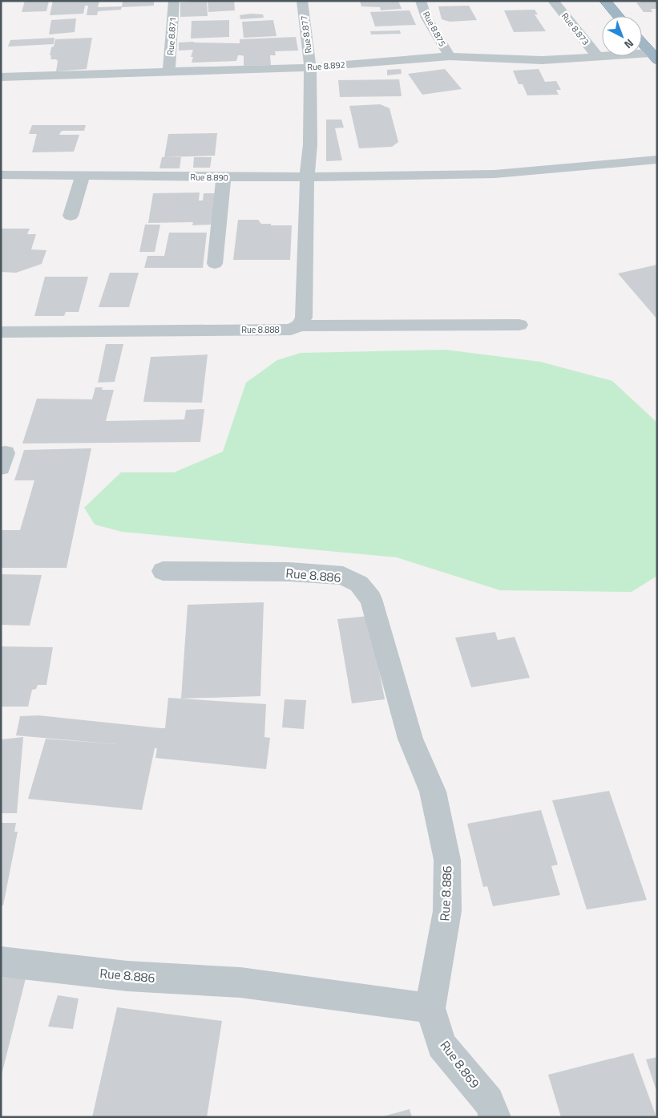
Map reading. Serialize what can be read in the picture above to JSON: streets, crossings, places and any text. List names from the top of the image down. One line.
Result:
{"streets":{"street":["Rue 8.875","Rue 8.873","Rue 8.877","Rue 8.871","Rue 8.892","Rue 8.890","Rue 8.888","Rue 8.886","Rue 8.869"]},"crossings":[["Rue 8.875","Rue 8.892"],["Rue 8.873","Rue 8.892"],["Rue 8.877","Rue 8.892"],["Rue 8.871","Rue 8.892"],["Rue 8.886","Rue 8.869"]],"north":"bottom right"}
